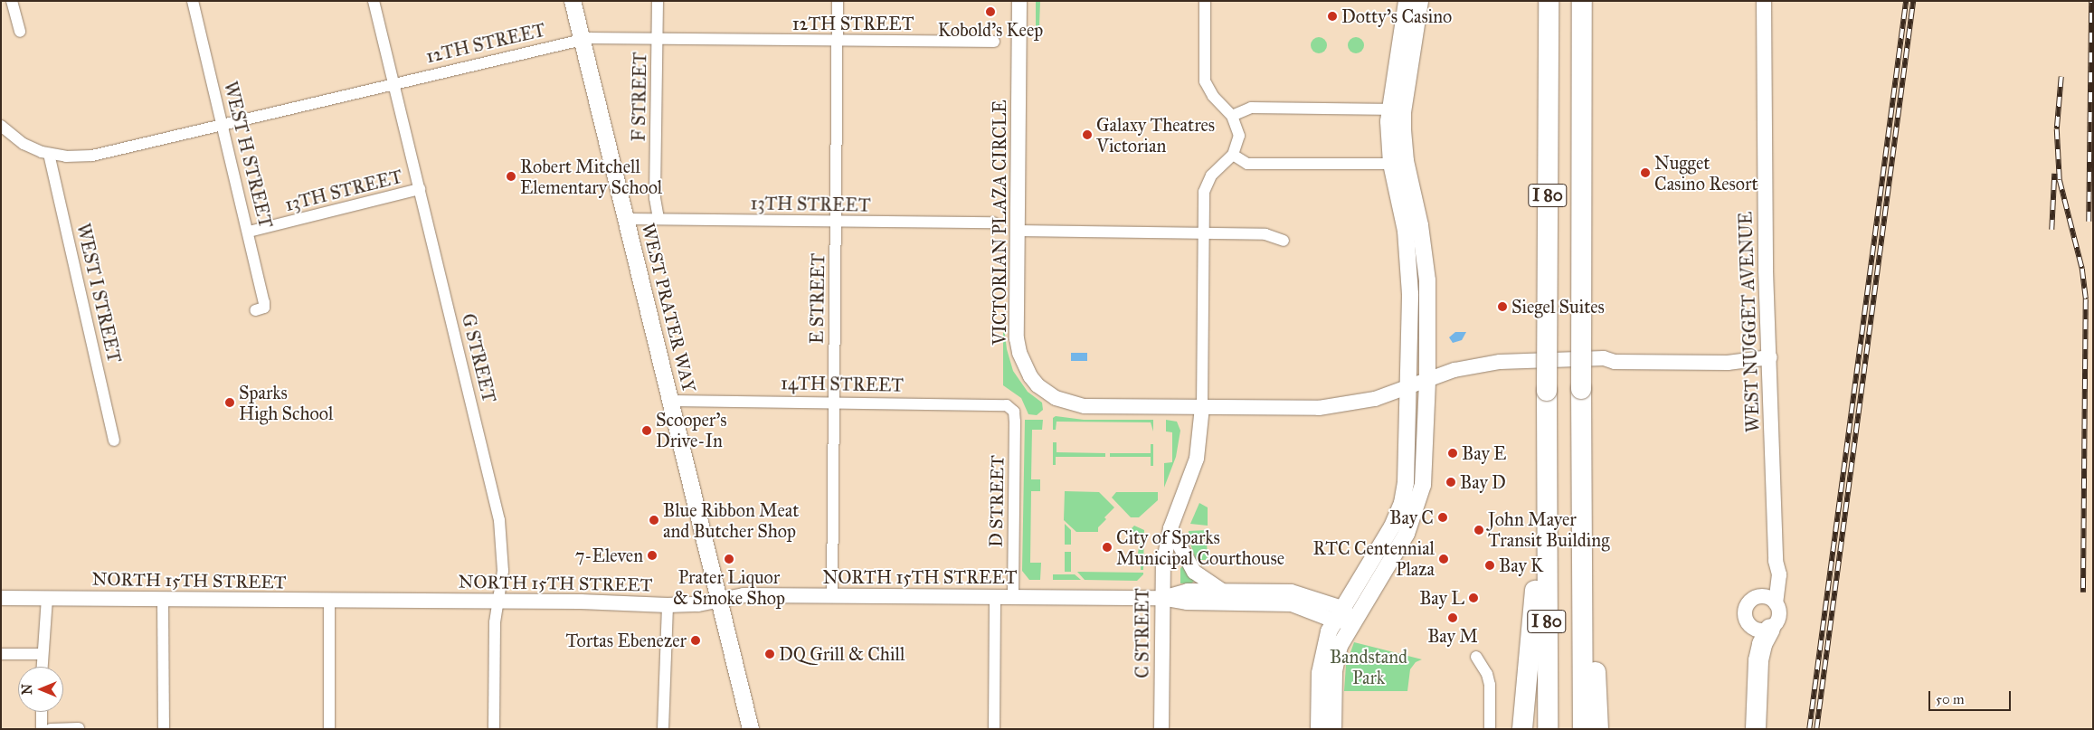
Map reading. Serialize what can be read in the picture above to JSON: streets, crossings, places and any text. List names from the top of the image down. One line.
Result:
{"streets":{"highway":["I 80"],"main road":["WEST PRATER WAY"],"street":["12TH STREET","F STREET","WEST H STREET","13TH STREET","VICTORIAN PLAZA CIRCLE","WEST I STREET","E STREET","WEST NUGGET AVENUE","G STREET","14TH STREET","D STREET","NORTH 15TH STREET","C STREET"]},"crossings":[["12TH STREET","F STREET"],["12TH STREET","WEST H STREET"],["12TH STREET","WEST I STREET"],["12TH STREET","E STREET"],["12TH STREET","WEST PRATER WAY"],["12TH STREET","G STREET"],["F STREET","13TH STREET"],["WEST H STREET","13TH STREET"],["13TH STREET","E STREET"],["13TH STREET","WEST PRATER WAY"],["13TH STREET","G STREET"],["VICTORIAN PLAZA CIRCLE","C STREET"],["E STREET","14TH STREET"],["E STREET","NORTH 15TH STREET"],["WEST PRATER WAY","14TH STREET"],["WEST PRATER WAY","NORTH 15TH STREET"],["G STREET","NORTH 15TH STREET"],["14TH STREET","D STREET"],["D STREET","NORTH 15TH STREET"],["NORTH 15TH STREET","C STREET"]],"parks":["Bandstand Park"],"places":["Kobold's Keep","Dotty's Casino","Galaxy Theatres Victorian","Nugget Casino Resort","Robert Mitchell Elementary School","Siegel Suites","Sparks High School","Scooper's Drive-In","Bay E","Bay D","Bay C","Blue Ribbon Meat and Butcher Shop","John Mayer Transit Building","City of Sparks Municipal Courthouse","7-Eleven","Prater Liquor & Smoke Shop","RTC Centennial Plaza","Bay K","Bay L","Bay M","Tortas Ebenezer","DQ Grill & Chill"],"scale_bar":"50 m","north":"left"}
